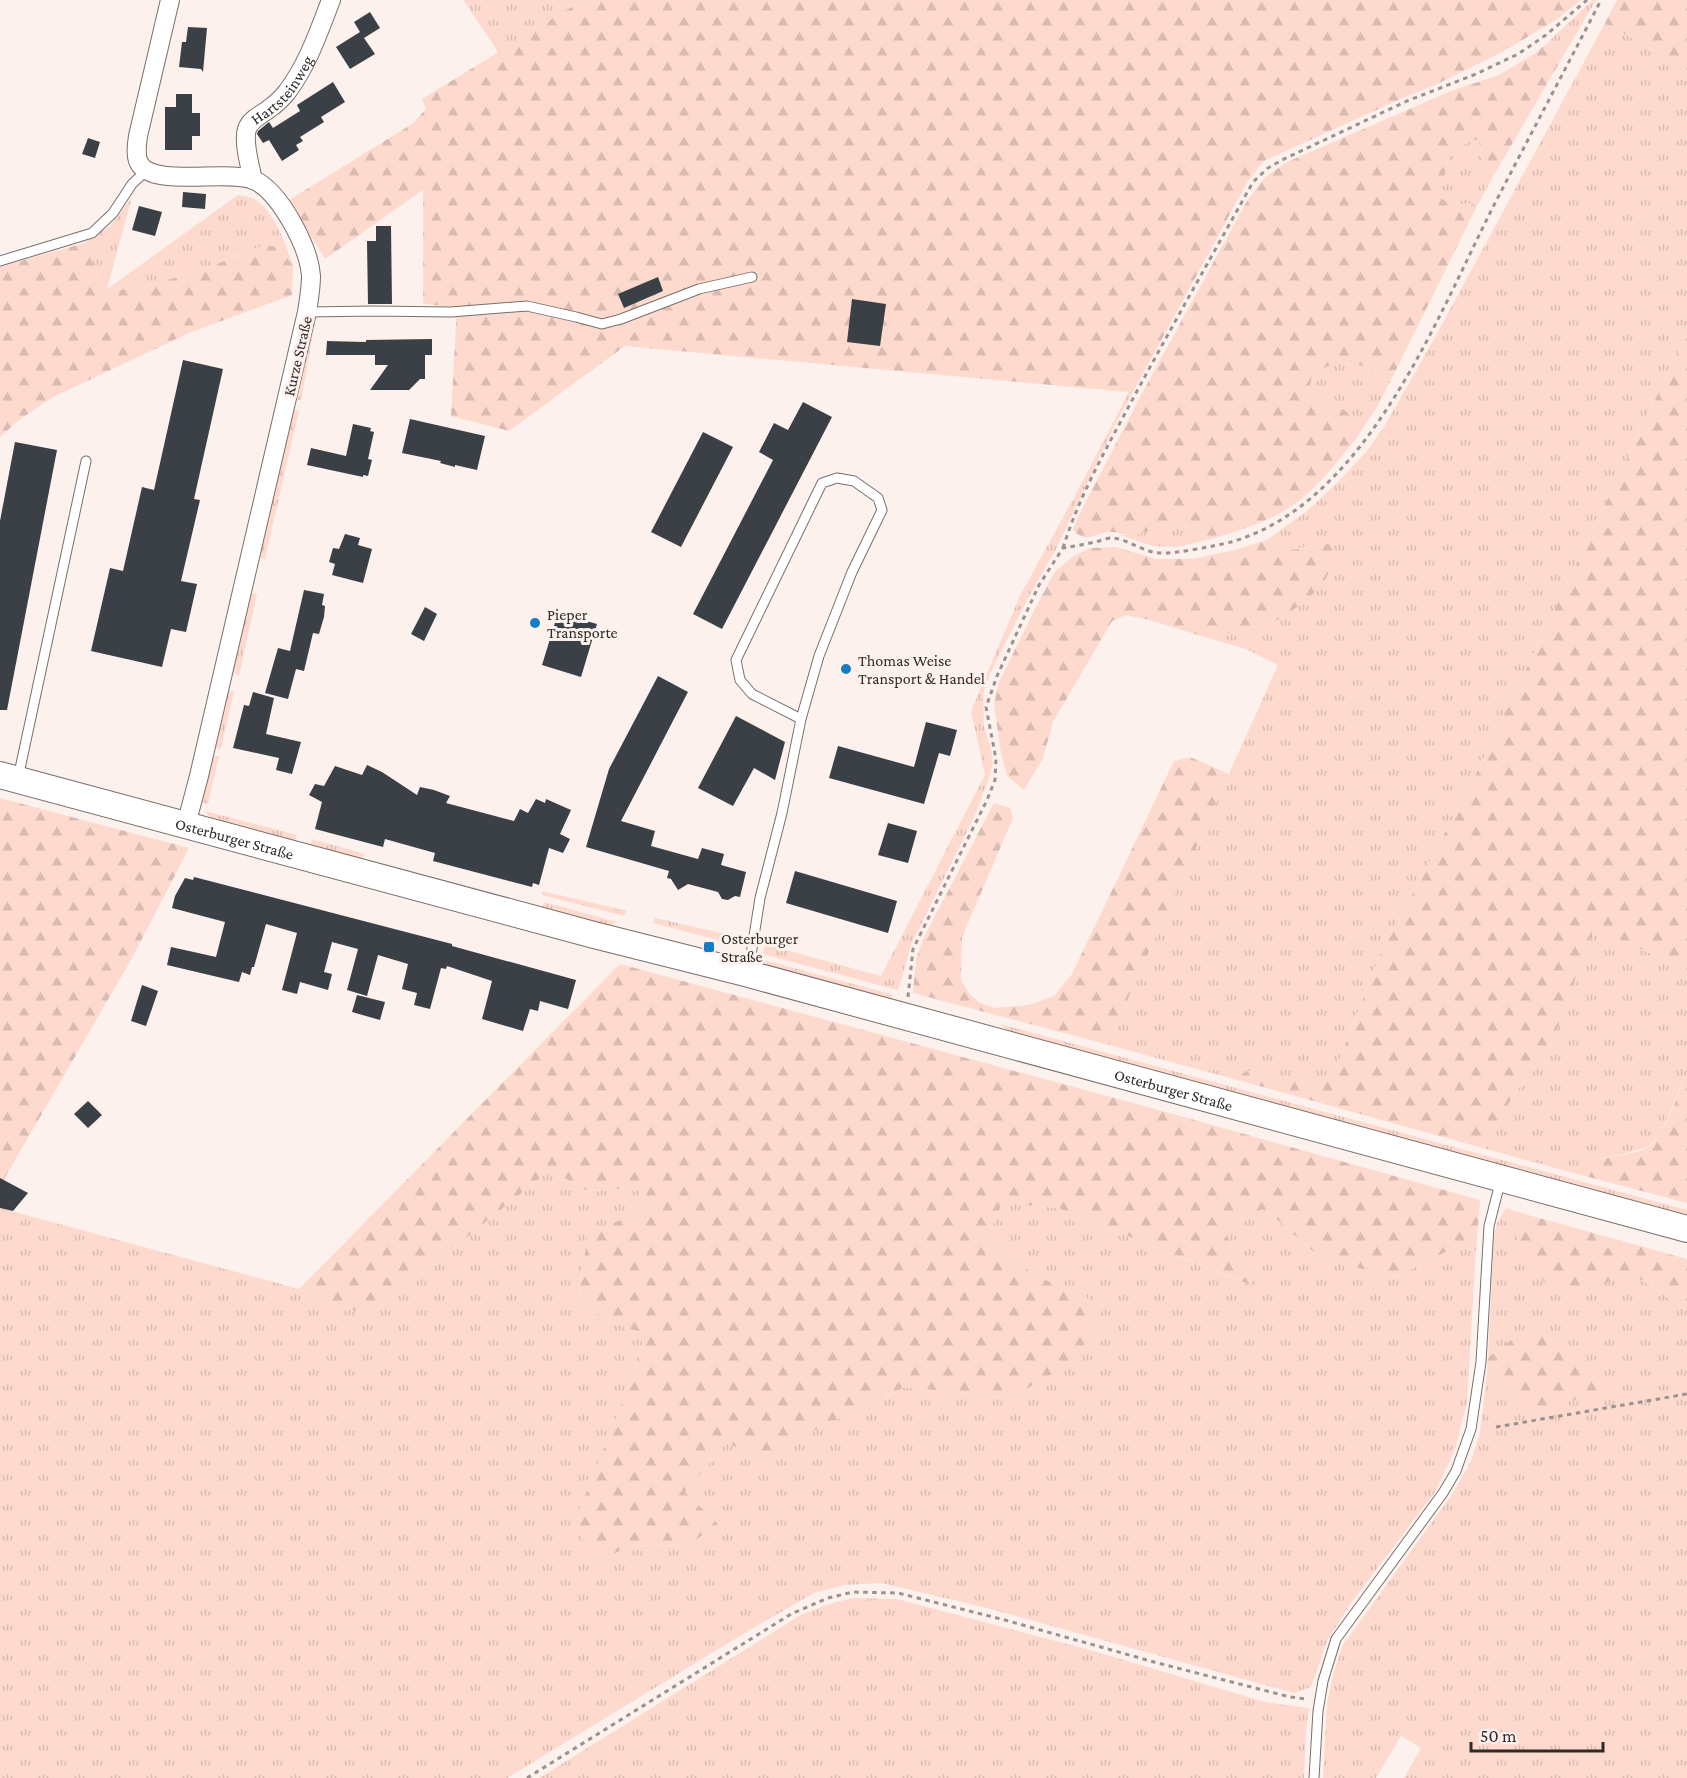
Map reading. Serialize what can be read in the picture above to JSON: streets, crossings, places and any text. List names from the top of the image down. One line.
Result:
{"streets":{"street":["Hartsteinweg","Kurze Straße","Osterburger Straße"]},"crossings":[["Hartsteinweg","Kurze Straße"],["Kurze Straße","Osterburger Straße"]],"places":{"other":["Pieper Transporte","Thomas Weise Transport & Handel"],"transit":["Osterburger Straße"]},"scale_bar":"50 m"}
